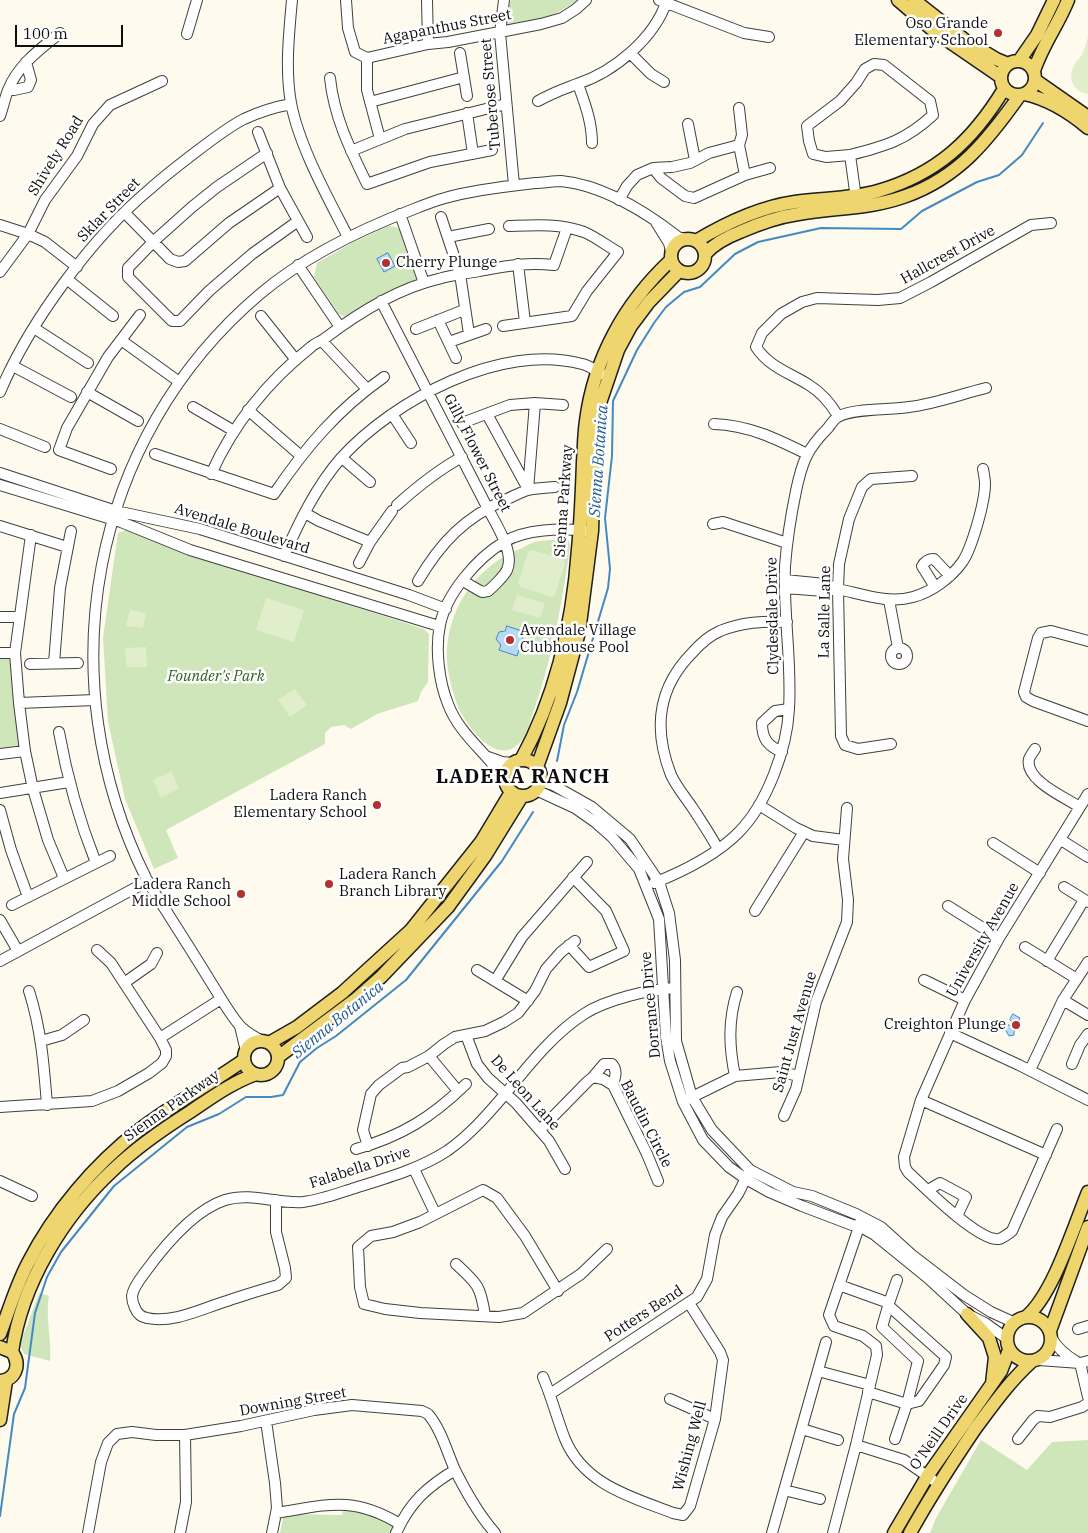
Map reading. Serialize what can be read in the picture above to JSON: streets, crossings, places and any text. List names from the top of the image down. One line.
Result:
{"streets":{"main road":["Sienna Parkway","O'Neill Drive"],"street":["Agapanthus Street","Tuberose Street","Shively Road","Sklar Street","Hallcrest Drive","Gilly Flower Street","Avendale Boulevard","La Salle Lane","Clydesdale Drive","University Avenue","Dorrance Drive","Saint Just Avenue","De Leon Lane","Baudin Circle","Falabella Drive","Potters Bend","Downing Street","Wishing Well"]},"crossings":[["Agapanthus Street","Tuberose Street"],["Hallcrest Drive","Clydesdale Drive"],["Sienna Parkway","Dorrance Drive"],["Clydesdale Drive","Dorrance Drive"],["Dorrance Drive","Falabella Drive"],["Dorrance Drive","Potters Bend"],["Dorrance Drive","O'Neill Drive"],["De Leon Lane","Falabella Drive"],["Potters Bend","Wishing Well"]],"districts":["LADERA RANCH"],"water":["Sienna Botanica"],"parks":["Founder's Park"],"places":["Oso Grande Elementary School","Cherry Plunge","Avendale Village Clubhouse Pool","Ladera Ranch Elementary School","Ladera Ranch Branch Library","Ladera Ranch Middle School","Creighton Plunge"],"scale_bar":"100 m"}
